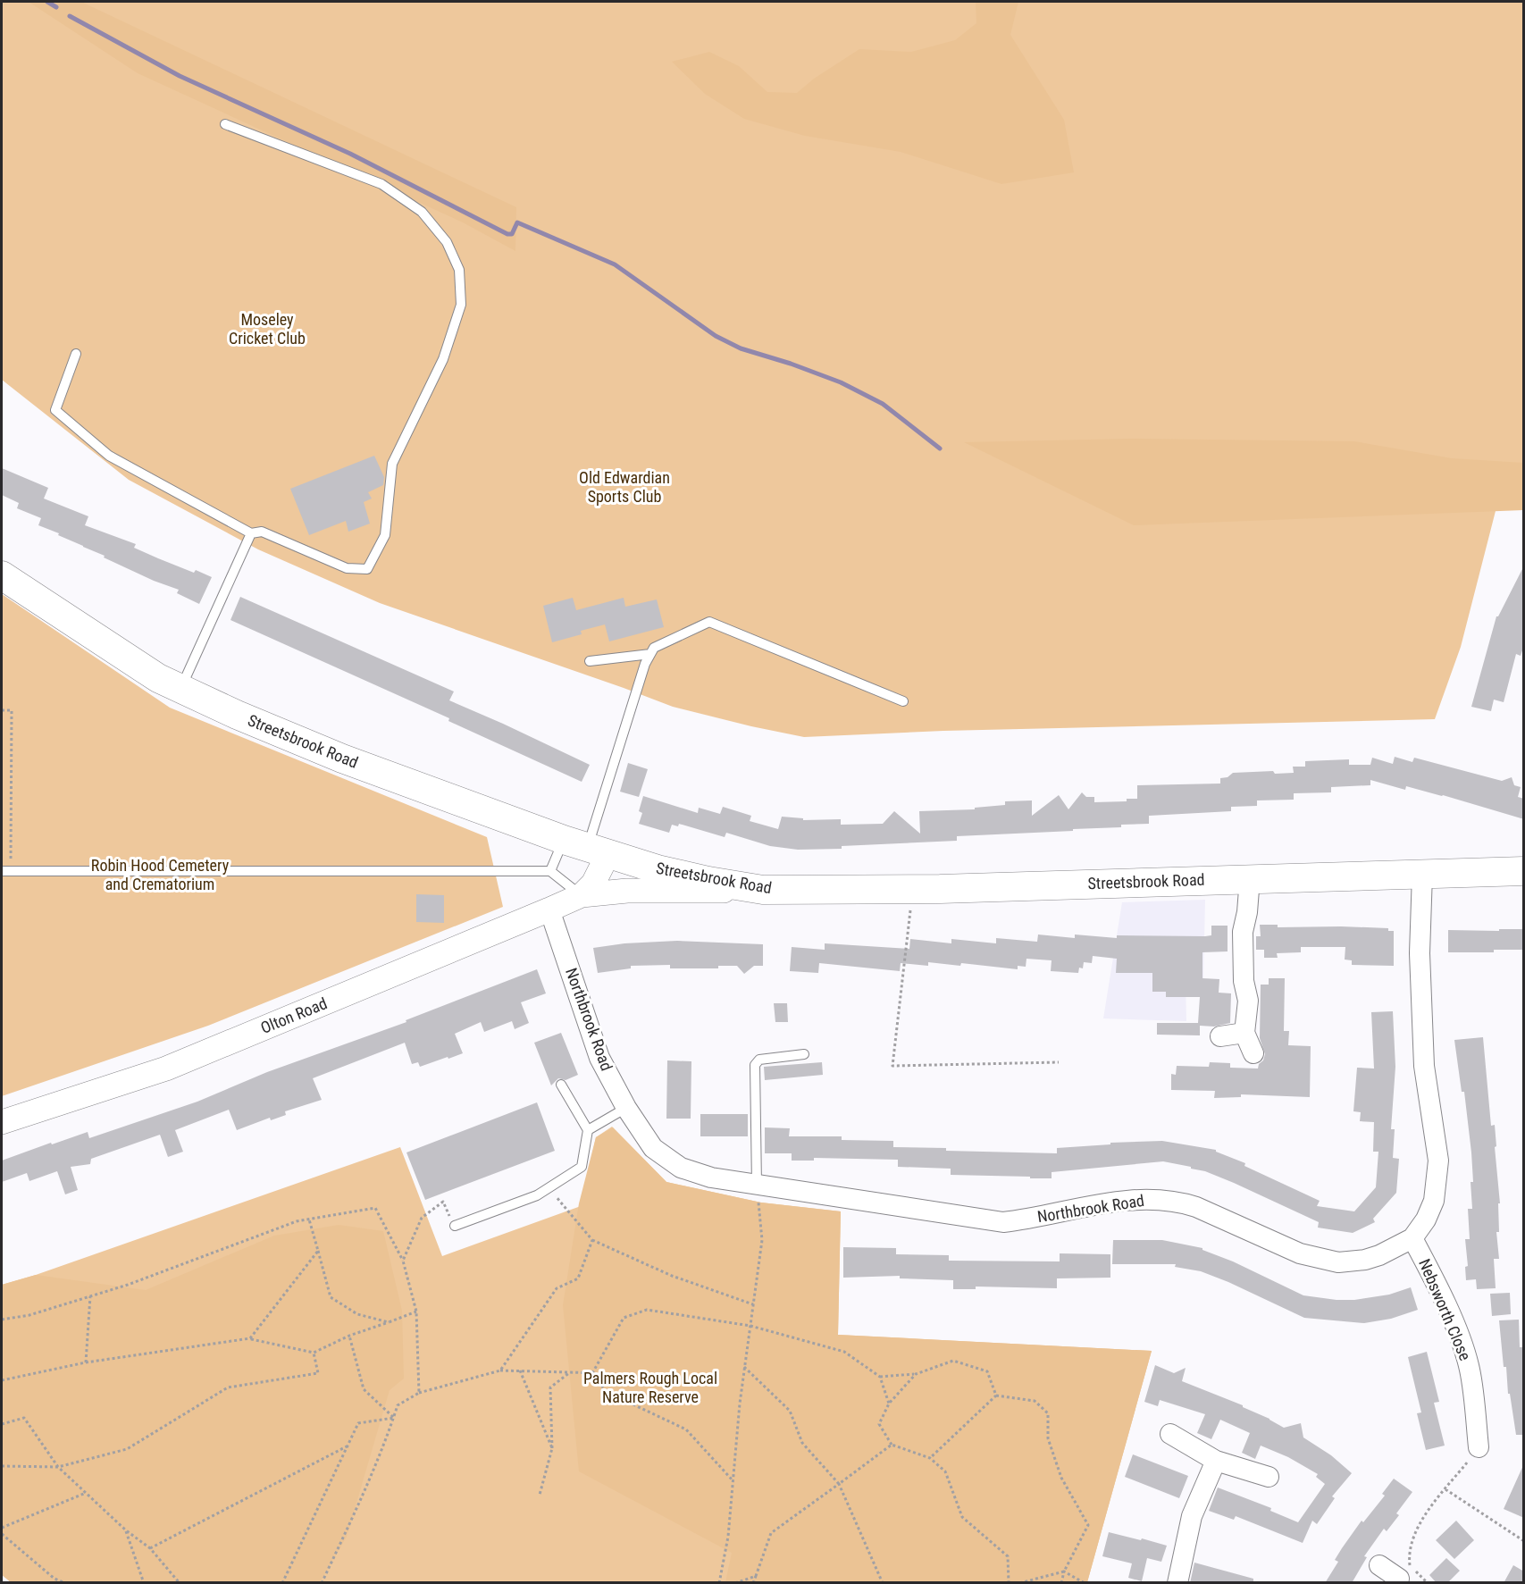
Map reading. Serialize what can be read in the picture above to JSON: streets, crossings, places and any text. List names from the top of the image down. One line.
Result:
{"streets":{"main road":["Streetsbrook Road"],"street":["Olton Road","Northbrook Road","Nebsworth Close"]},"crossings":[["Streetsbrook Road","Olton Road"],["Olton Road","Northbrook Road"],["Northbrook Road","Nebsworth Close"]],"parks":["Moseley Cricket Club","Old Edwardian Sports Club","Robin Hood Cemetery and Crematorium","Palmers Rough Local Nature Reserve"]}
